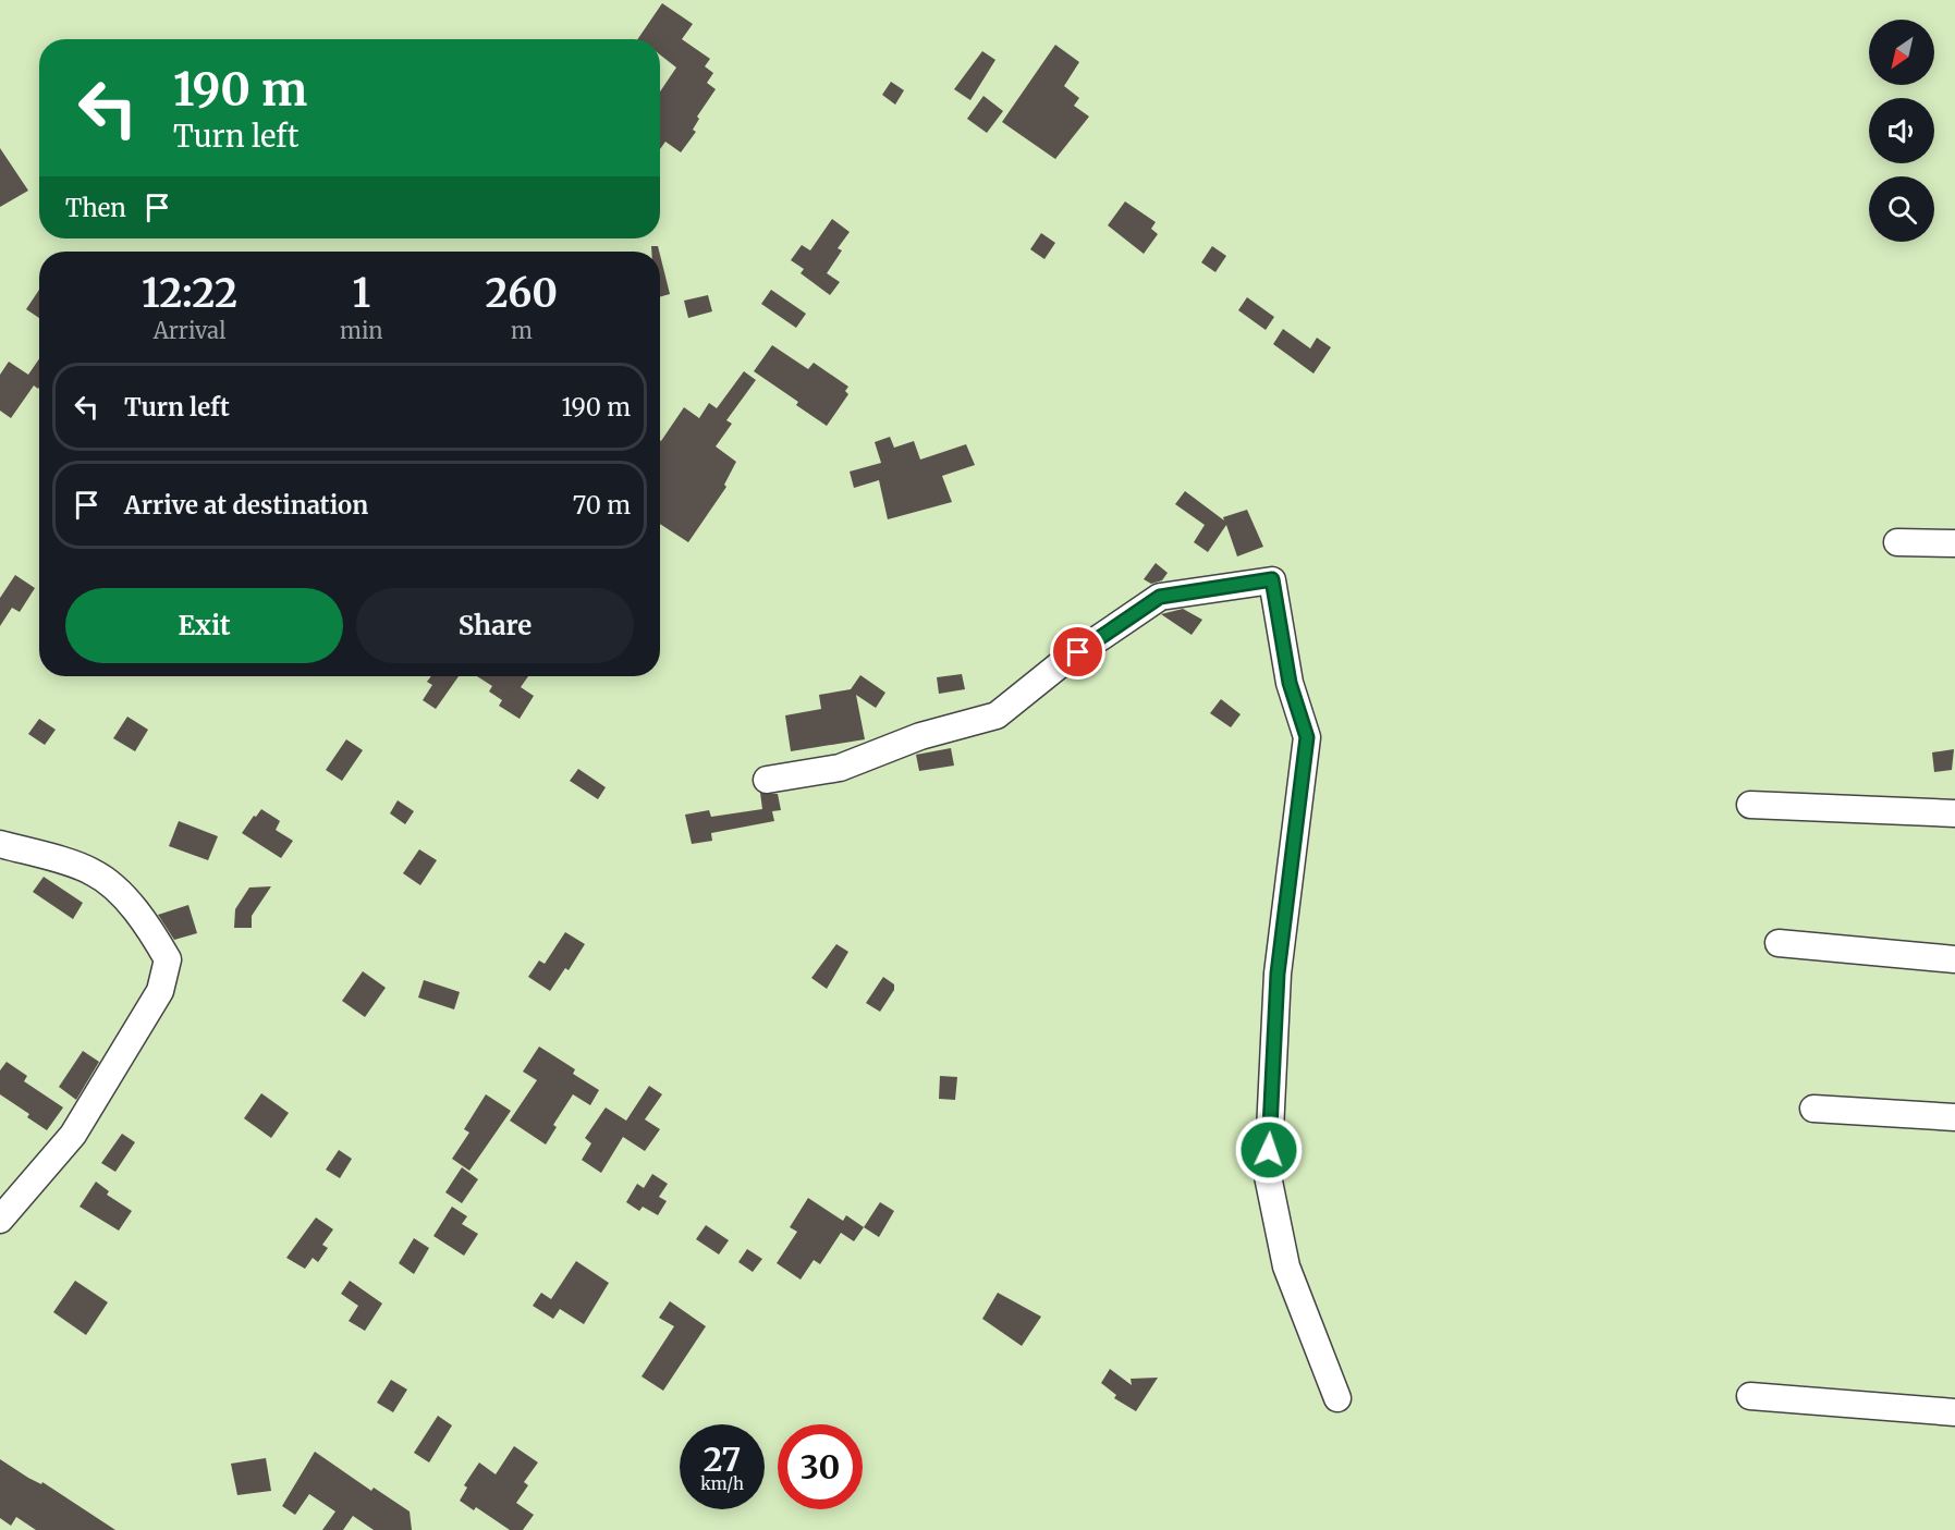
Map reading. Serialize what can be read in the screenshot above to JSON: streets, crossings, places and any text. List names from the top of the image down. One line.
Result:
{"north":"bottom left","page":{"turn":["190 m","Turn left"],"then":"Then","eta":["12:22","Arrival","1","min","260","m"],"list":[{"name":"Turn left","value":"190 m"},{"name":"Arrive at destination","value":"70 m"}],"buttons":["Exit","Share"],"speed":"27 km/h","limit":"30"}}
